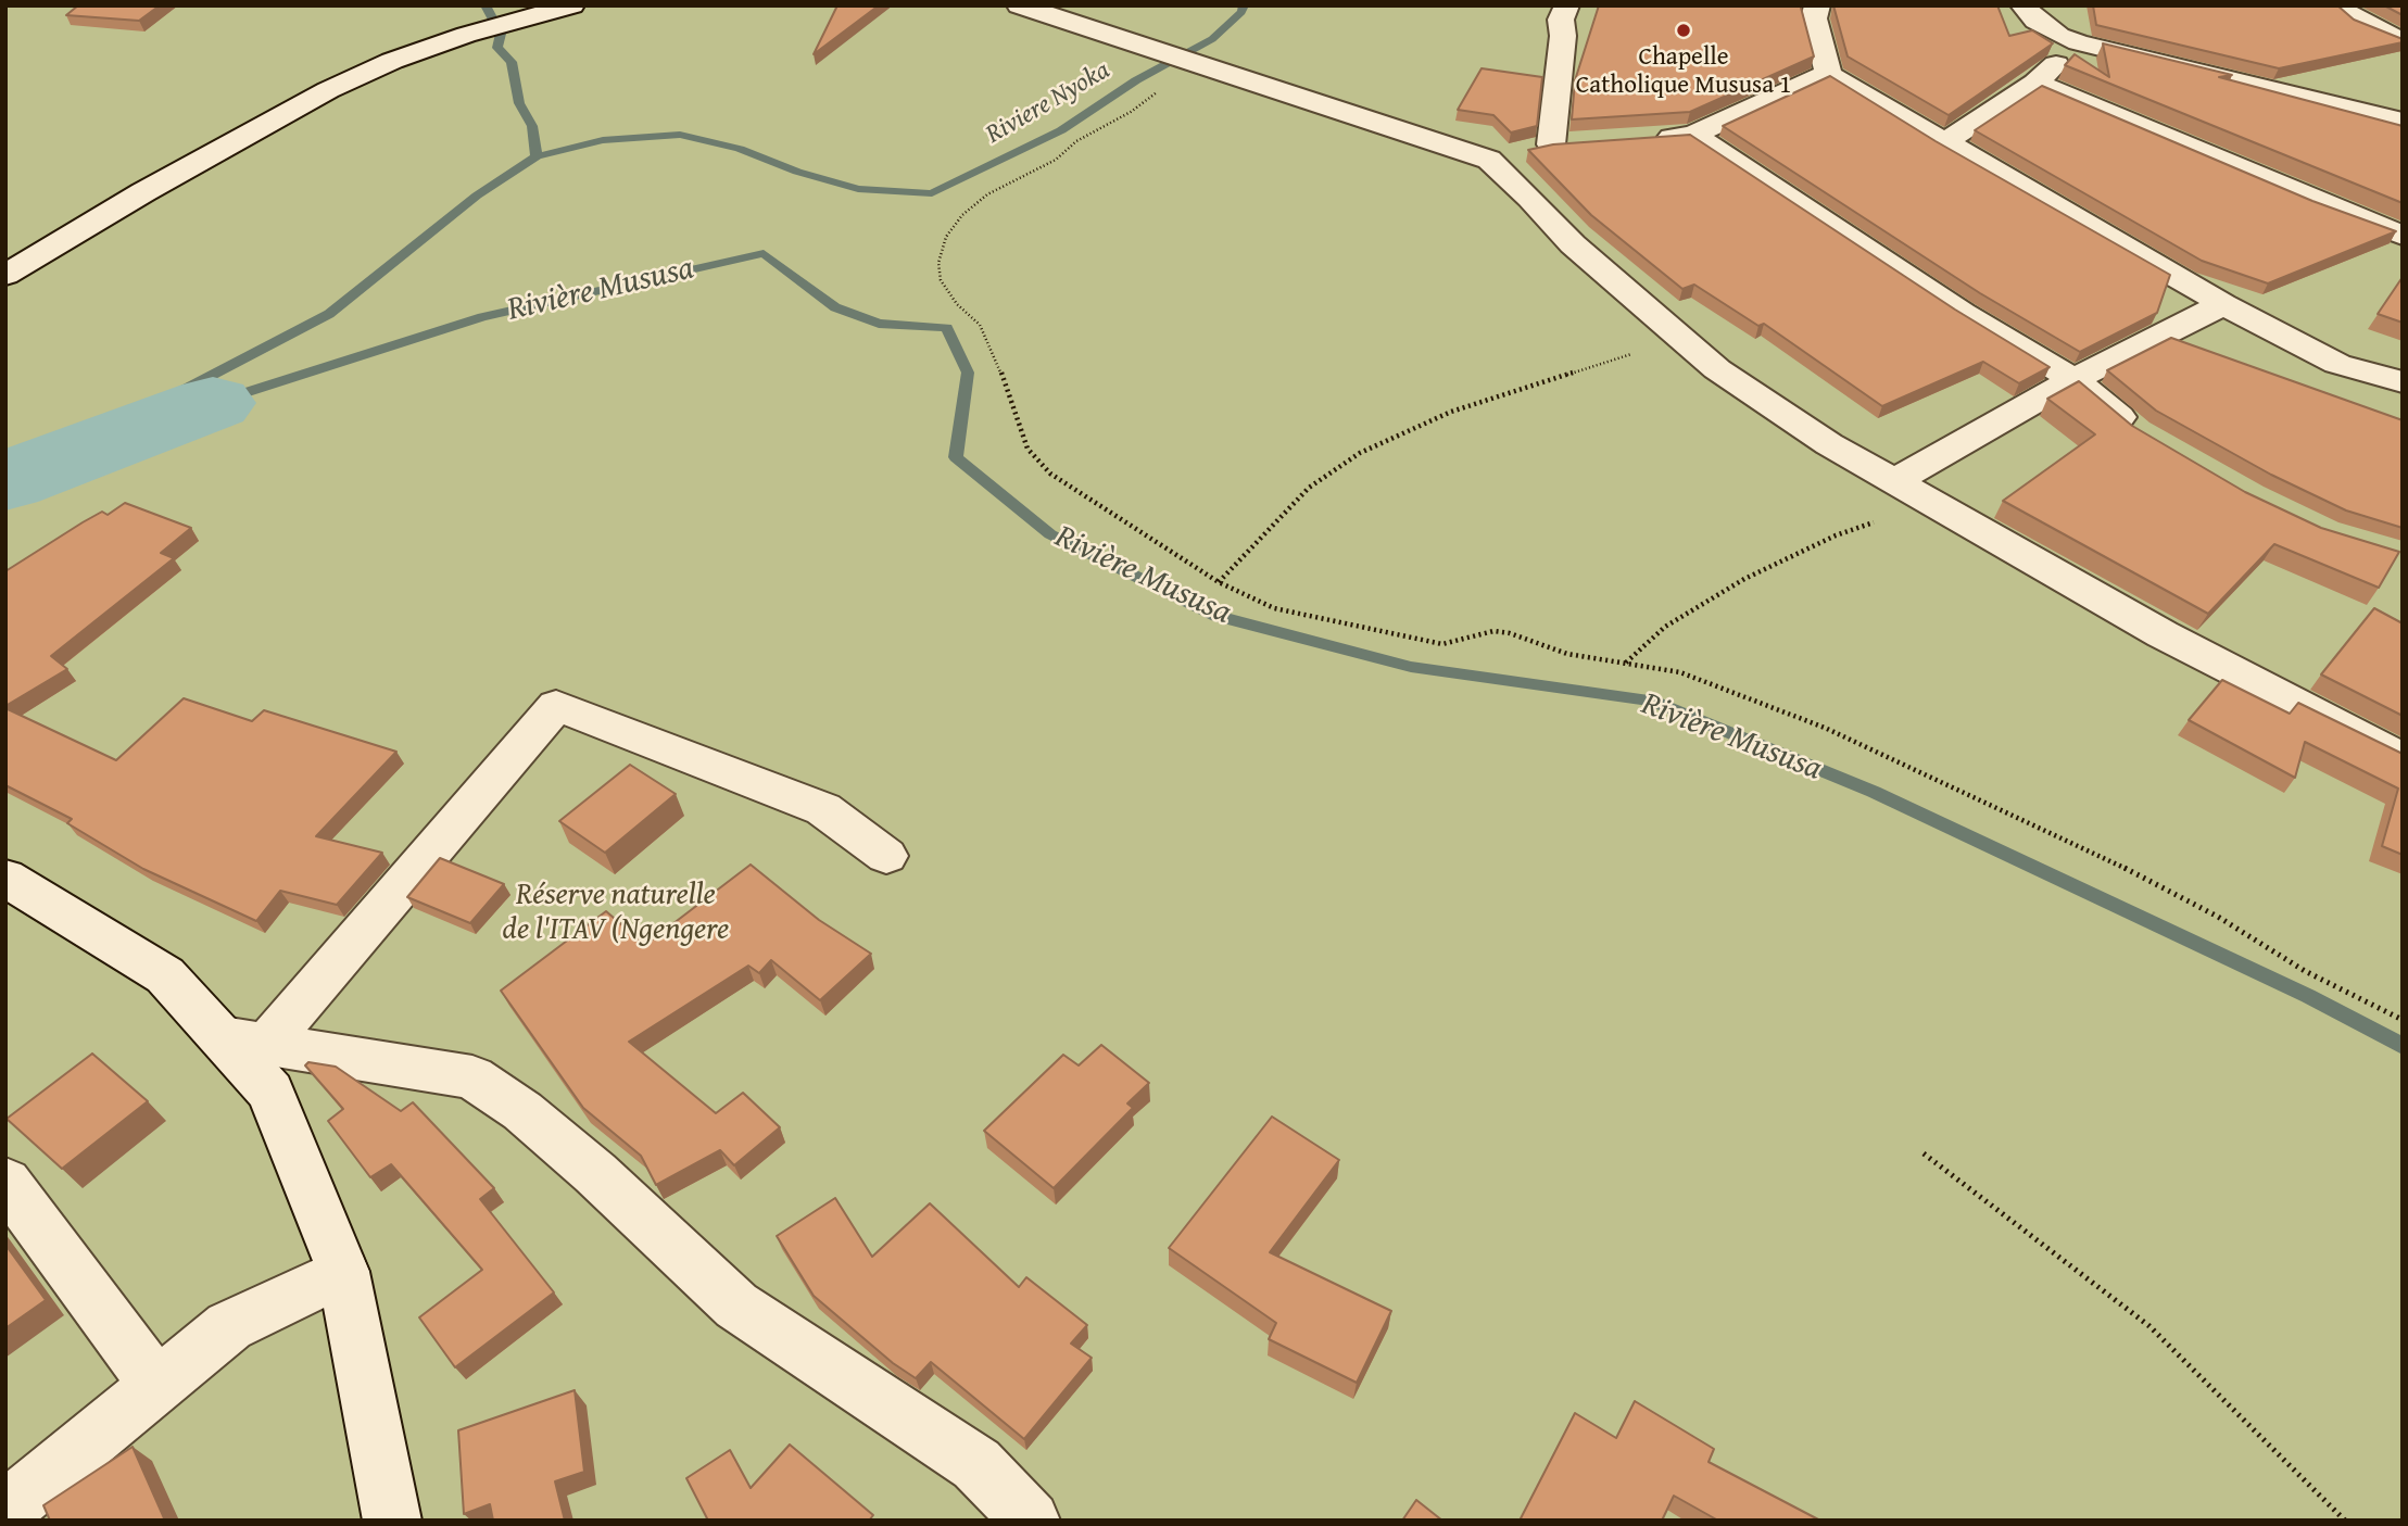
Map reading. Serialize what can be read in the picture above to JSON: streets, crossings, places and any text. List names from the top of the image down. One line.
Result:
{"water":["Riviere Nyoka","Rivière Mususa"],"parks":["Réserve naturelle de l'ITAV (Ngengere"],"places":["Chapelle Catholique Mususa 1"]}
